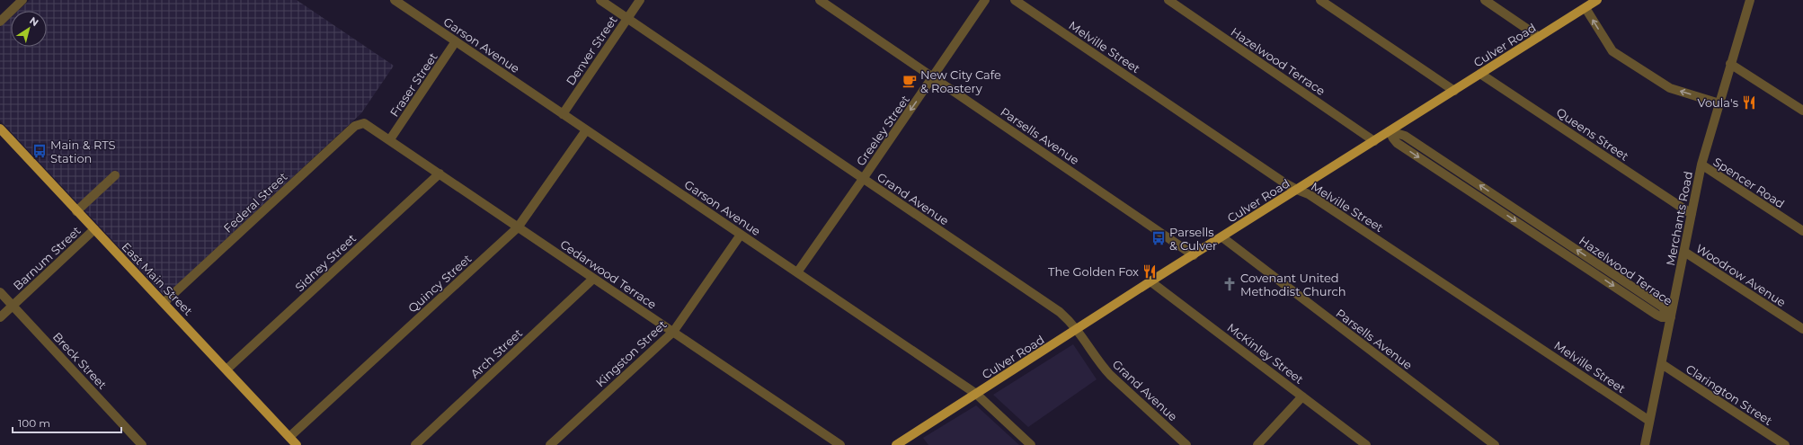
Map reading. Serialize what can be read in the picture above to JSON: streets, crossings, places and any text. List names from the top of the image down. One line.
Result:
{"streets":{"main road":["Culver Road","East Main Street"],"street":["Garson Avenue","Melville Street","Denver Street","Hazelwood Terrace","Fraser Street","Greeley Street","Queens Street","Parsells Avenue","Spencer Road","Grand Avenue","Federal Street","Merchants Road","Barnum Street","Sidney Street","Cedarwood Terrace","Woodrow Avenue","Quincy Street","Arch Street","Kingston Street","McKinley Street","Breck Street","Clarington Street"]},"crossings":[["Garson Avenue","Culver Road"],["Garson Avenue","Denver Street"],["Garson Avenue","Fraser Street"],["Garson Avenue","Greeley Street"],["Garson Avenue","Quincy Street"],["Garson Avenue","Kingston Street"],["Culver Road","Melville Street"],["Culver Road","Hazelwood Terrace"],["Culver Road","Queens Street"],["Culver Road","Parsells Avenue"],["Culver Road","Grand Avenue"],["Culver Road","McKinley Street"],["Melville Street","Merchants Road"],["Denver Street","Grand Avenue"],["Hazelwood Terrace","Merchants Road"],["Fraser Street","Cedarwood Terrace"],["Greeley Street","Parsells Avenue"],["Greeley Street","Grand Avenue"],["Queens Street","Merchants Road"],["Spencer Road","Merchants Road"],["Federal Street","Cedarwood Terrace"],["Federal Street","East Main Street"],["Merchants Road","Woodrow Avenue"],["Merchants Road","Clarington Street"],["Barnum Street","East Main Street"],["Barnum Street","Breck Street"],["Sidney Street","Cedarwood Terrace"],["Sidney Street","East Main Street"],["Cedarwood Terrace","Quincy Street"],["Cedarwood Terrace","Arch Street"],["Cedarwood Terrace","Kingston Street"],["East Main Street","Quincy Street"]],"one_way":["Greeley Street"],"places":{"cafe":["New City Cafe & Roastery"],"restaurant":["Voula's","The Golden Fox"],"bus stop":["Main & RTS Station","Parsells & Culver"],"church":["Covenant United Methodist Church"]},"scale_bar":"100 m","north":"top right"}
